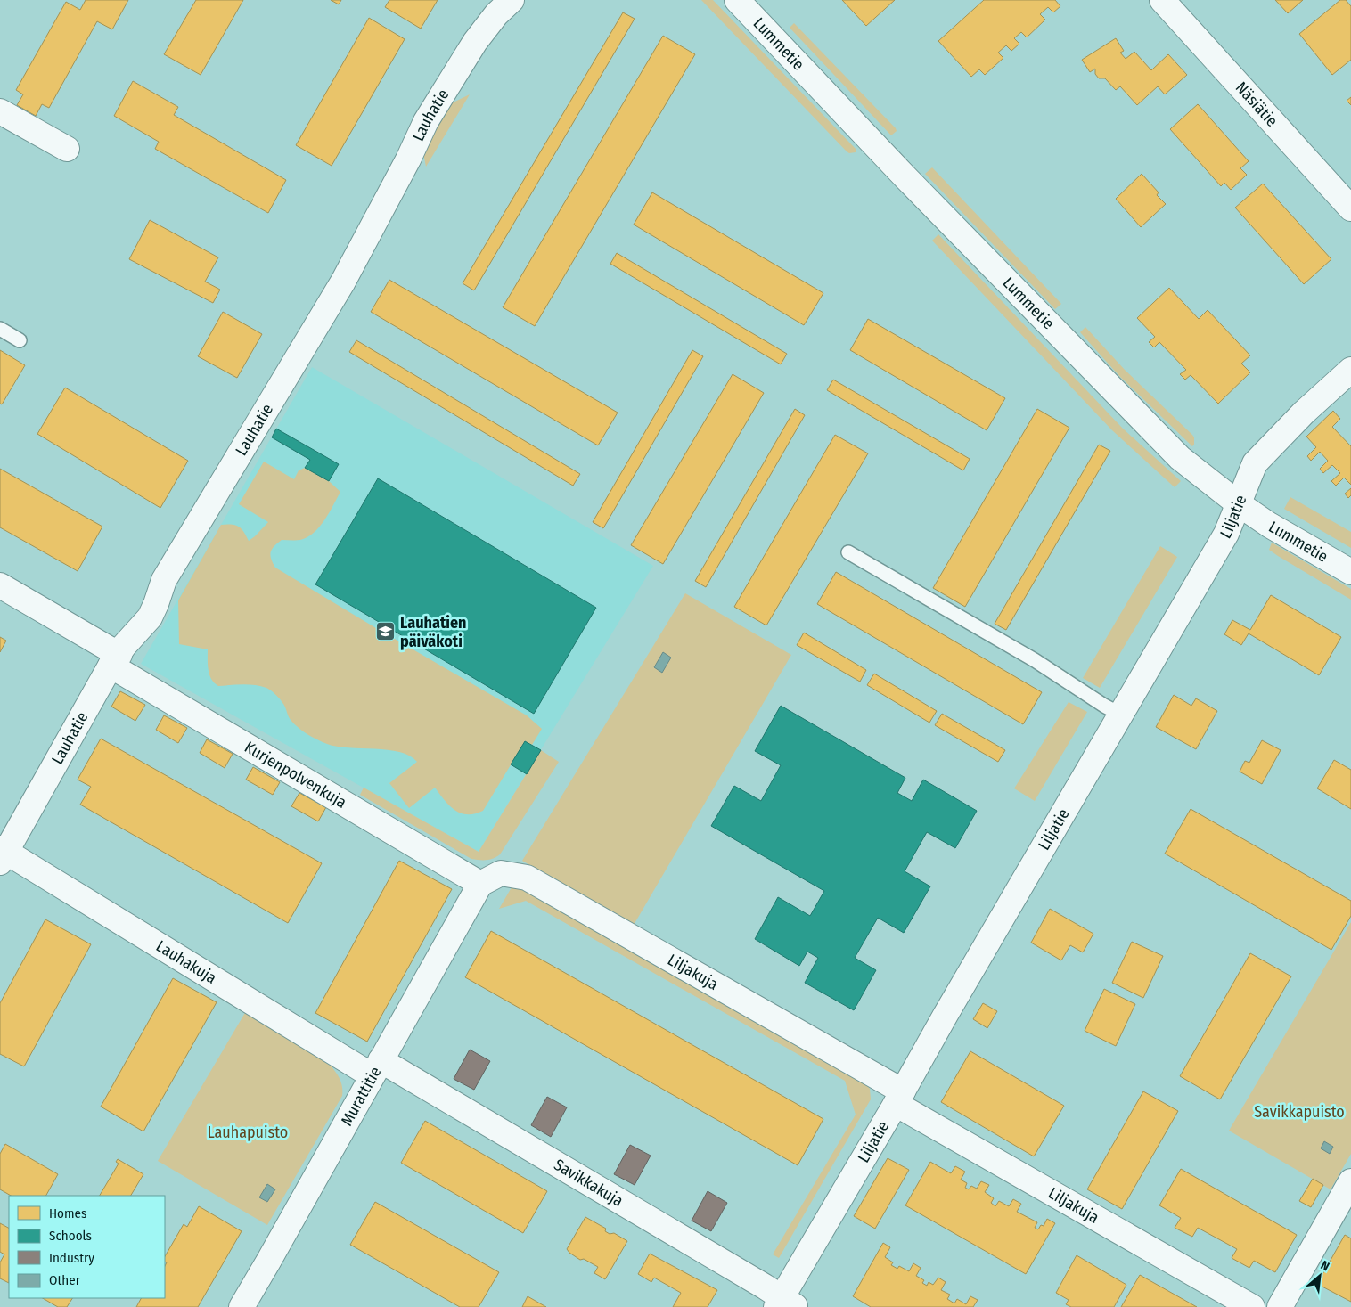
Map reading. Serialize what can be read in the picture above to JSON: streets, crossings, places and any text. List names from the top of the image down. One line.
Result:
{"streets":{"street":["Lummetie","Näsiätie","Lauhatie","Liljatie","Kurjenpolvenkuja","Lauhakuja","Liljakuja","Murattitie","Savikkakuja"]},"crossings":[["Lummetie","Liljatie"],["Lauhatie","Kurjenpolvenkuja"],["Lauhatie","Lauhakuja"],["Liljatie","Liljakuja"],["Liljatie","Savikkakuja"],["Kurjenpolvenkuja","Liljakuja"],["Kurjenpolvenkuja","Murattitie"],["Lauhakuja","Murattitie"],["Lauhakuja","Savikkakuja"],["Liljakuja","Murattitie"],["Murattitie","Savikkakuja"]],"parks":["Savikkapuisto","Lauhapuisto"],"places":{"school or university":["Lauhatien päiväkoti"]},"legend":["Homes","Schools","Industry","Other"],"north":"top right"}
